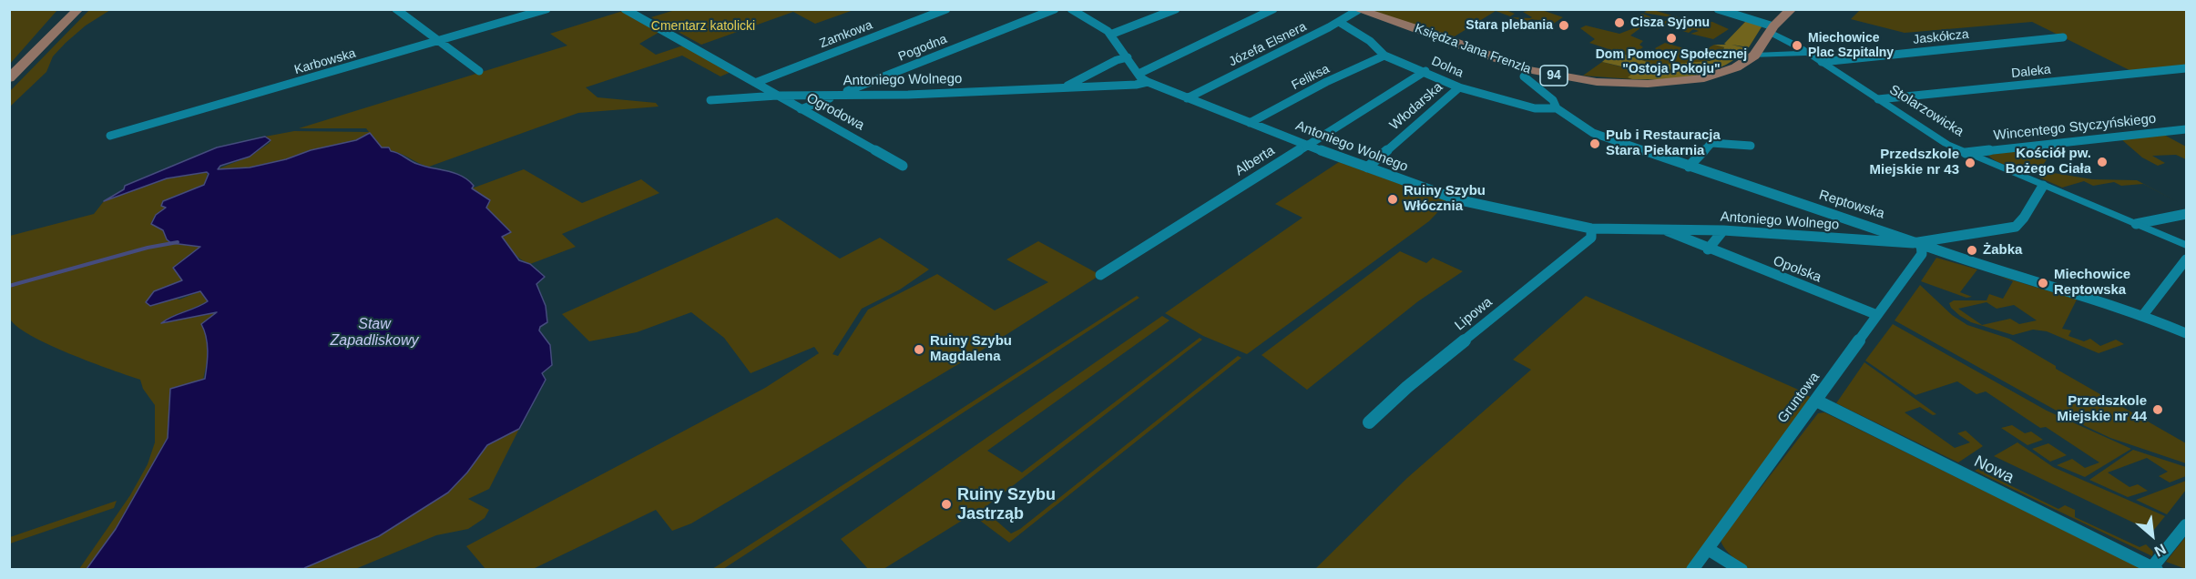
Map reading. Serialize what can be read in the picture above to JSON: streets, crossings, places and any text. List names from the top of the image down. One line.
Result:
{"streets":{"main road":["Księdza Jana Frenzla","94"],"street":["Zamkowa","Jaskółcza","Józefa Elsnera","Pogodna","Karbowska","Dolna","Daleka","Feliksa","Antoniego Wolnego","Włodarska","Stolarzowicka","Ogrodowa","Wincentego Styczyńskiego","Alberta","Reptowska","Opolska","Lipowa","Gruntowa","Nowa"]},"crossings":[["Zamkowa","Ogrodowa"],["Jaskółcza","Stolarzowicka"],["Józefa Elsnera","Księdza Jana Frenzla"],["Józefa Elsnera","Dolna"],["Józefa Elsnera","Antoniego Wolnego"],["Pogodna","Antoniego Wolnego"],["Pogodna","Ogrodowa"],["Księdza Jana Frenzla","Stolarzowicka"],["Dolna","Feliksa"],["Dolna","Włodarska"],["Dolna","Alberta"],["Dolna","Reptowska"],["Daleka","Stolarzowicka"],["Feliksa","Antoniego Wolnego"],["Antoniego Wolnego","Włodarska"],["Antoniego Wolnego","Ogrodowa"],["Antoniego Wolnego","Alberta"],["Antoniego Wolnego","Reptowska"],["Antoniego Wolnego","Opolska"],["Antoniego Wolnego","Lipowa"],["Antoniego Wolnego","Gruntowa"],["Stolarzowicka","Wincentego Styczyńskiego"],["Reptowska","Gruntowa"],["Opolska","Gruntowa"],["Gruntowa","Nowa"]],"water":["Staw Zapadliskowy"],"parks":["Cmentarz katolicki"],"places":["Cisza Syjonu","Stara plebania","Dom Pomocy Społecznej \"Ostoja Pokoju\"","Miechowice Plac Szpitalny","Pub i Restauracja Stara Piekarnia","Kościół pw. Bożego Ciała","Przedszkole Miejskie nr 43","Ruiny Szybu Włócznia","Żabka","Miechowice Reptowska","Ruiny Szybu Magdalena","Przedszkole Miejskie nr 44","Ruiny Szybu Jastrząb"],"north":"bottom right"}
